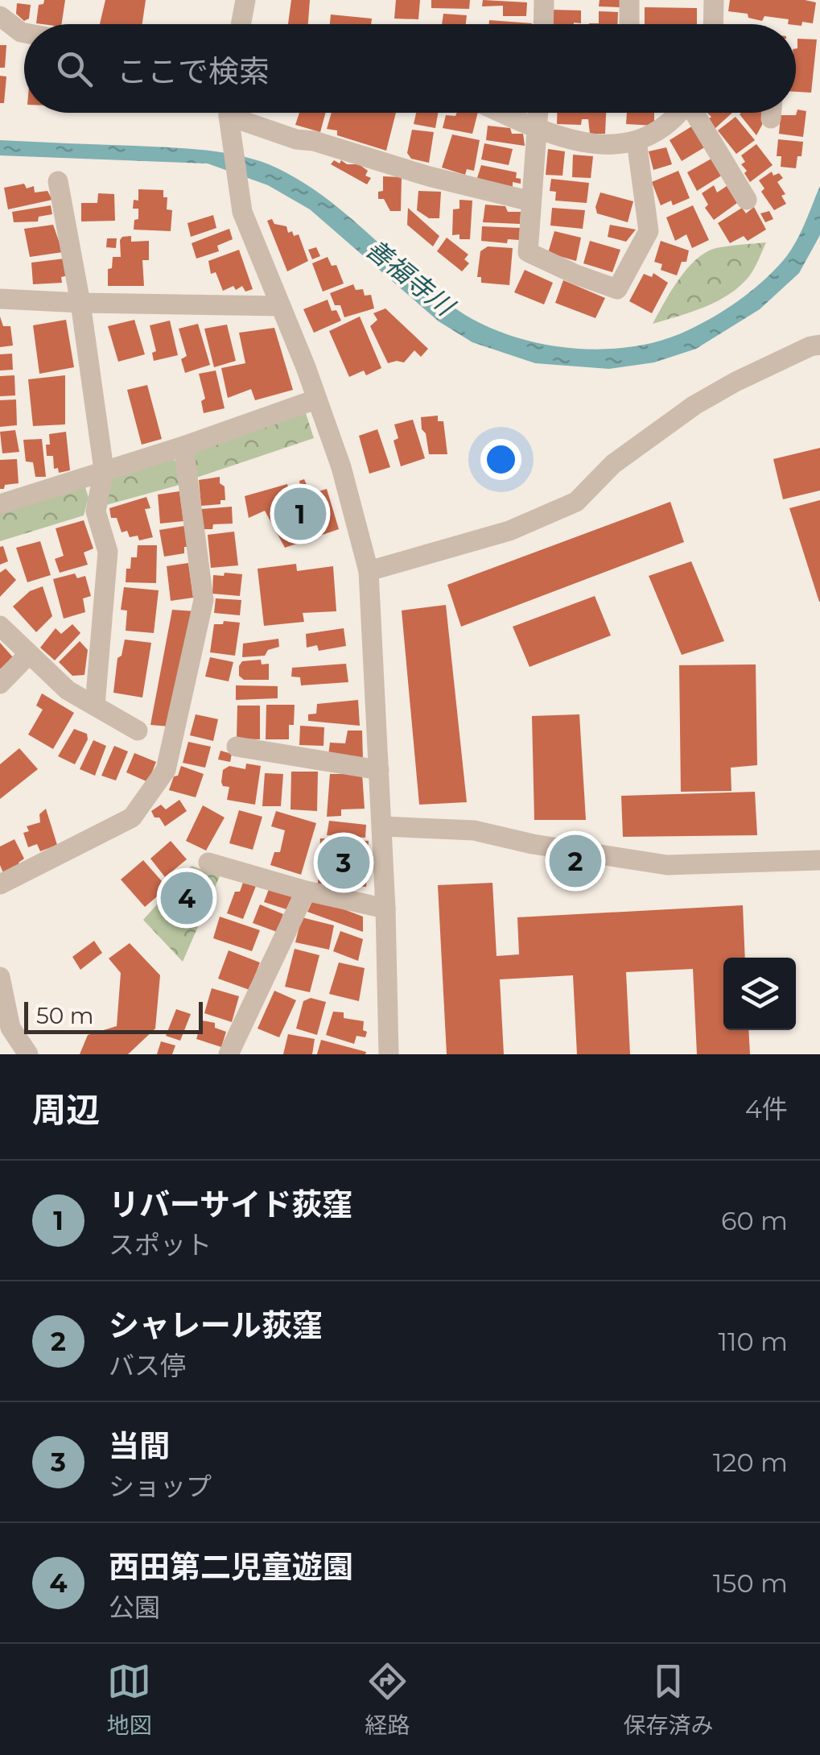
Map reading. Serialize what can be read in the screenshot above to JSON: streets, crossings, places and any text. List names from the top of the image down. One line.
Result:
{"water":["善福寺川"],"scale_bar":"50 m","page":{"search":"ここで検索","pins":["1","2","3","4"],"scale":"50 m","heading":["周辺","4件"],"list":[{"mark":"1","name":"リバーサイド荻窪","note":"スポット","value":"60 m"},{"mark":"2","name":"シャレール荻窪","note":"バス停","value":"110 m"},{"mark":"3","name":"当間","note":"ショップ","value":"120 m"},{"mark":"4","name":"西田第二児童遊園","note":"公園","value":"150 m"}],"nav":["地図","経路","保存済み"]}}
